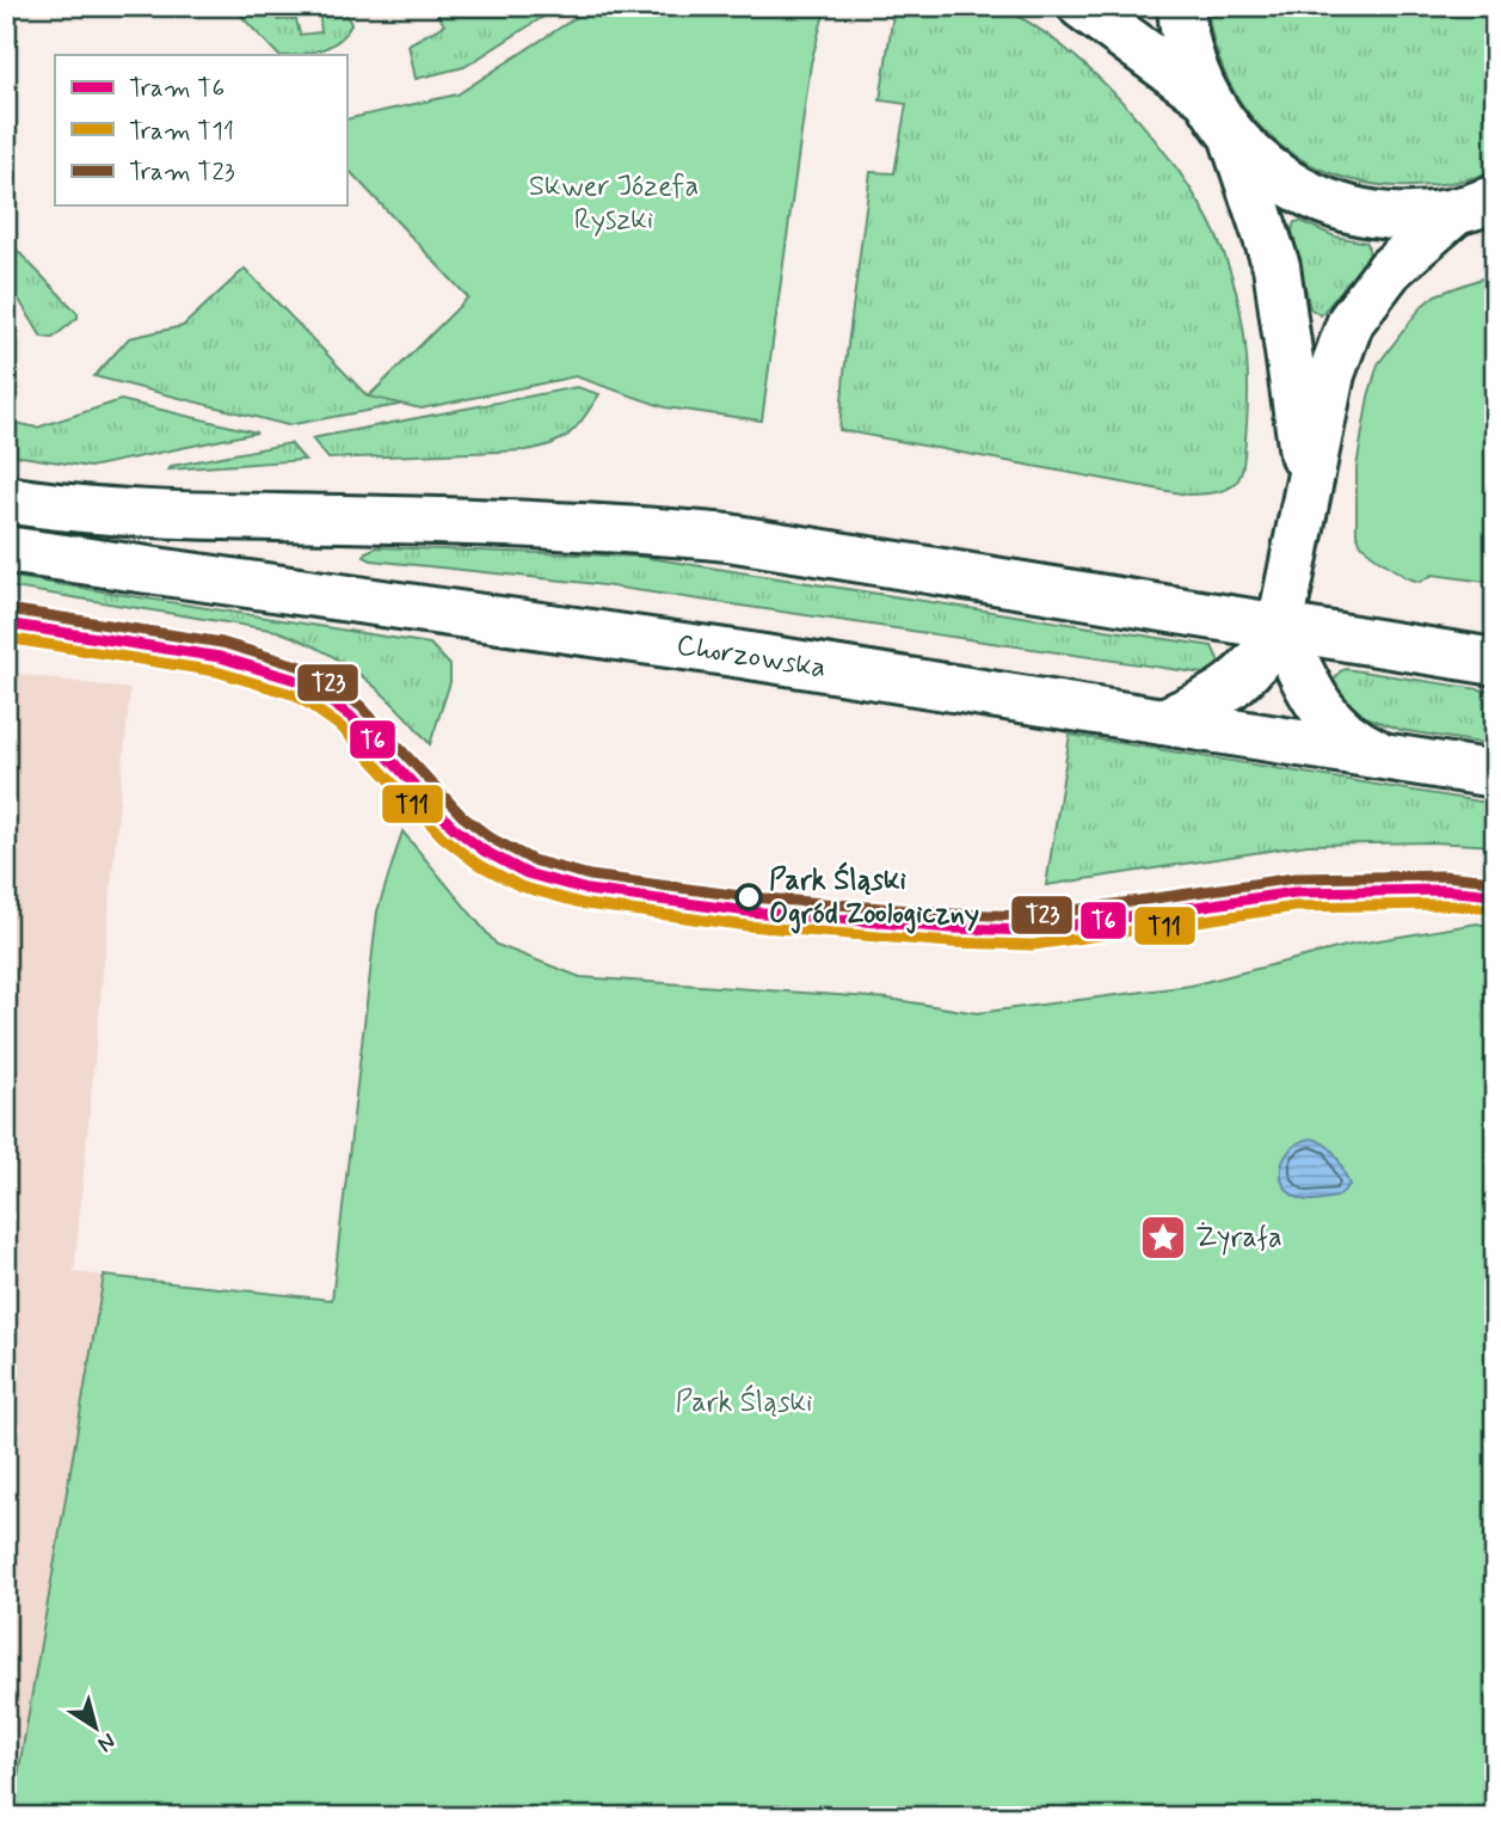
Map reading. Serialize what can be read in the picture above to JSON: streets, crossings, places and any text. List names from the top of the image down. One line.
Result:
{"streets":{"main road":["Chorzowska"]},"parks":["Skwer Józefa Ryszki","Park Śląski"],"places":{"other":["Park Śląski Ogród Zoologiczny"],"place":["Żyrafa"]},"lines":["tram line T23","tram line T6","tram line T11"],"legend":["Tram T6","Tram T11","Tram T23"],"north":"bottom right"}
